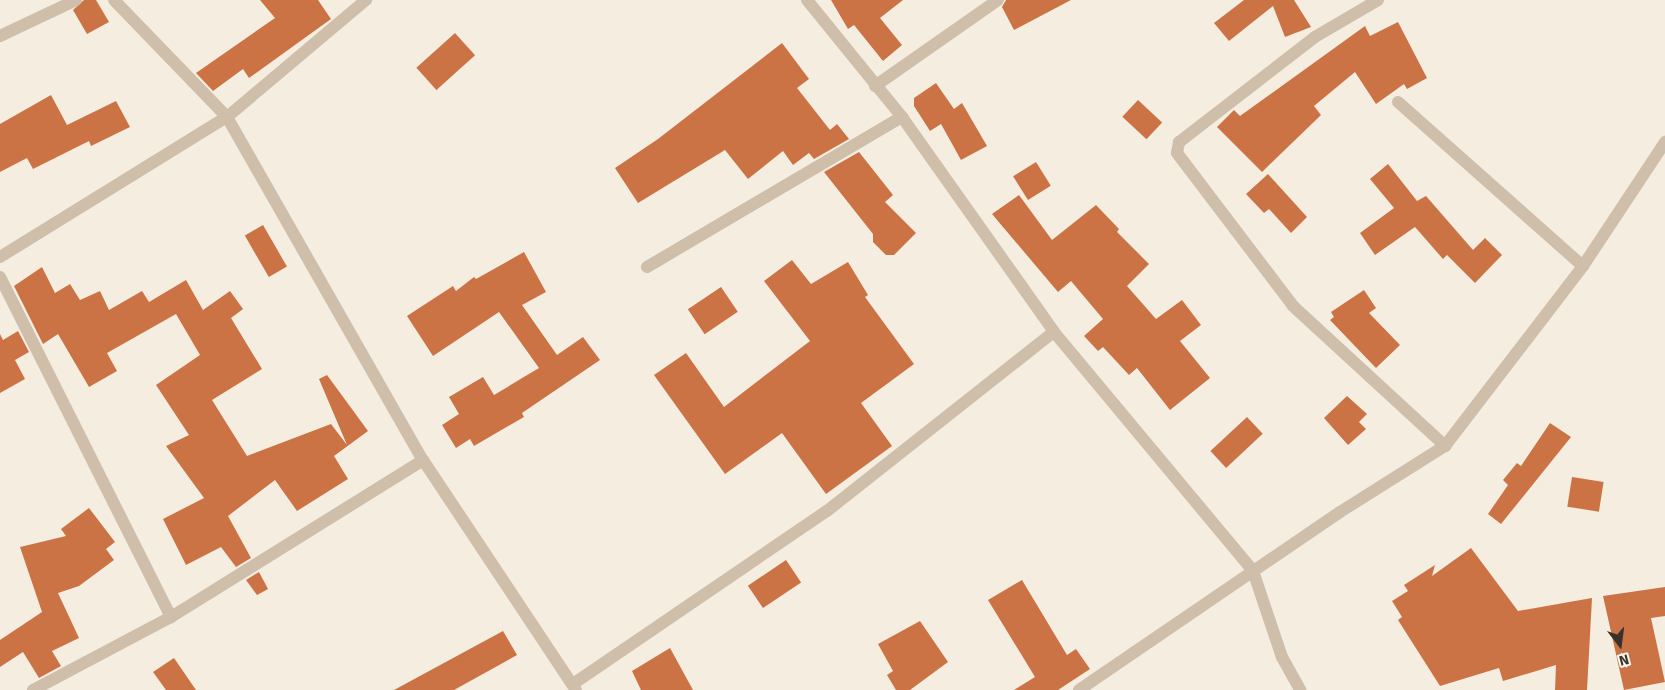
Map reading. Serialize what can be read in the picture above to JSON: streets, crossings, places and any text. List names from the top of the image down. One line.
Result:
{"north":"bottom"}
